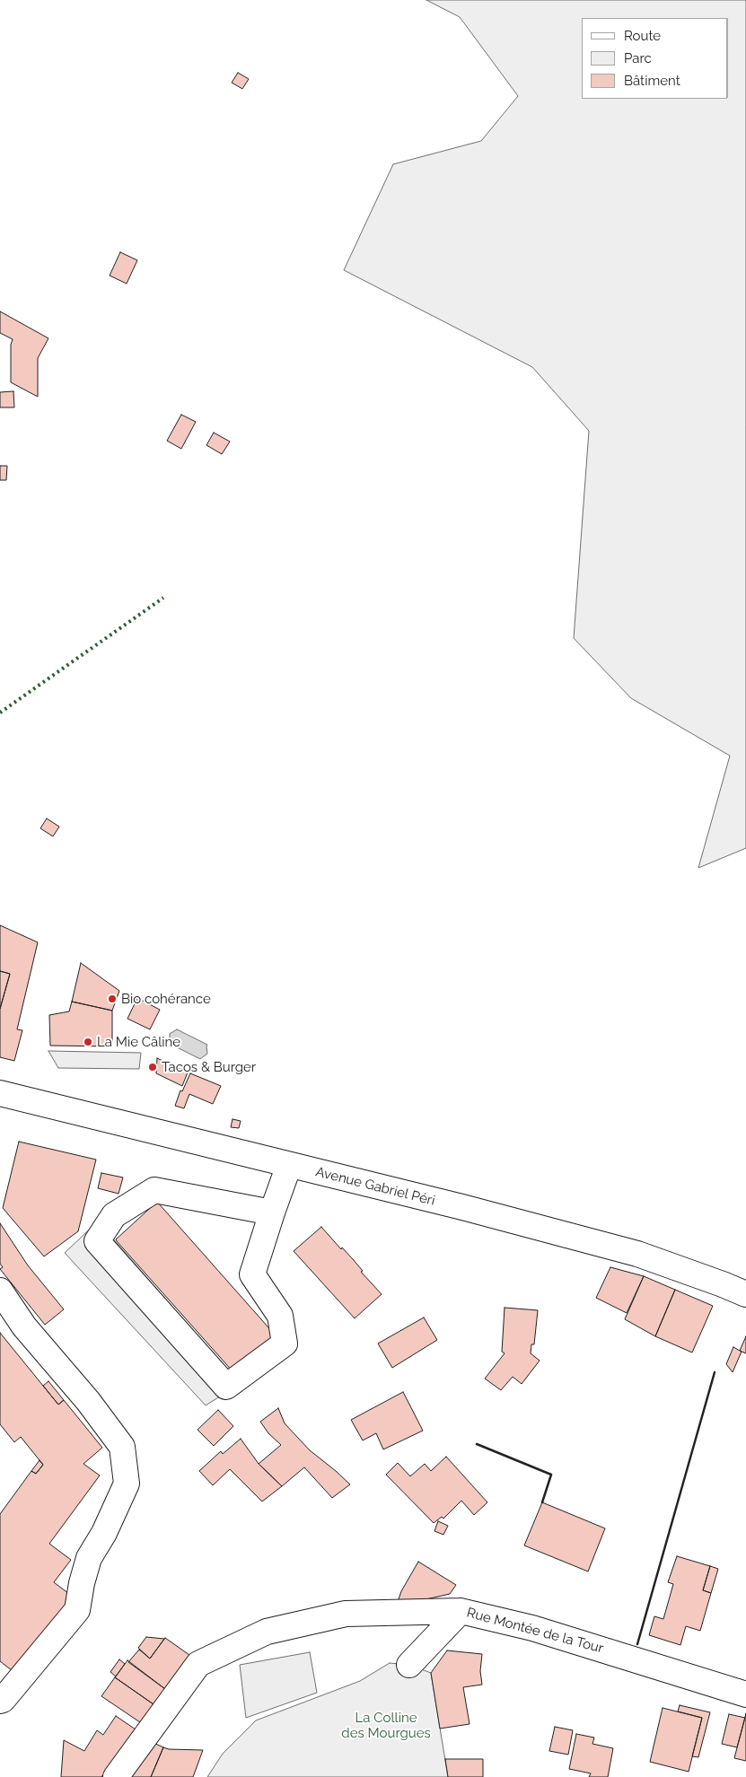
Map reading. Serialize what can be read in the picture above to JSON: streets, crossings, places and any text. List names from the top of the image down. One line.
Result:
{"streets":{"main road":["Avenue Gabriel Péri","Rue Montée de la Tour"]},"parks":["La Colline des Mourgues"],"places":["Bio cohérance","La Mie Câline","Tacos & Burger"],"legend":["Route","Parc","Bâtiment"]}
